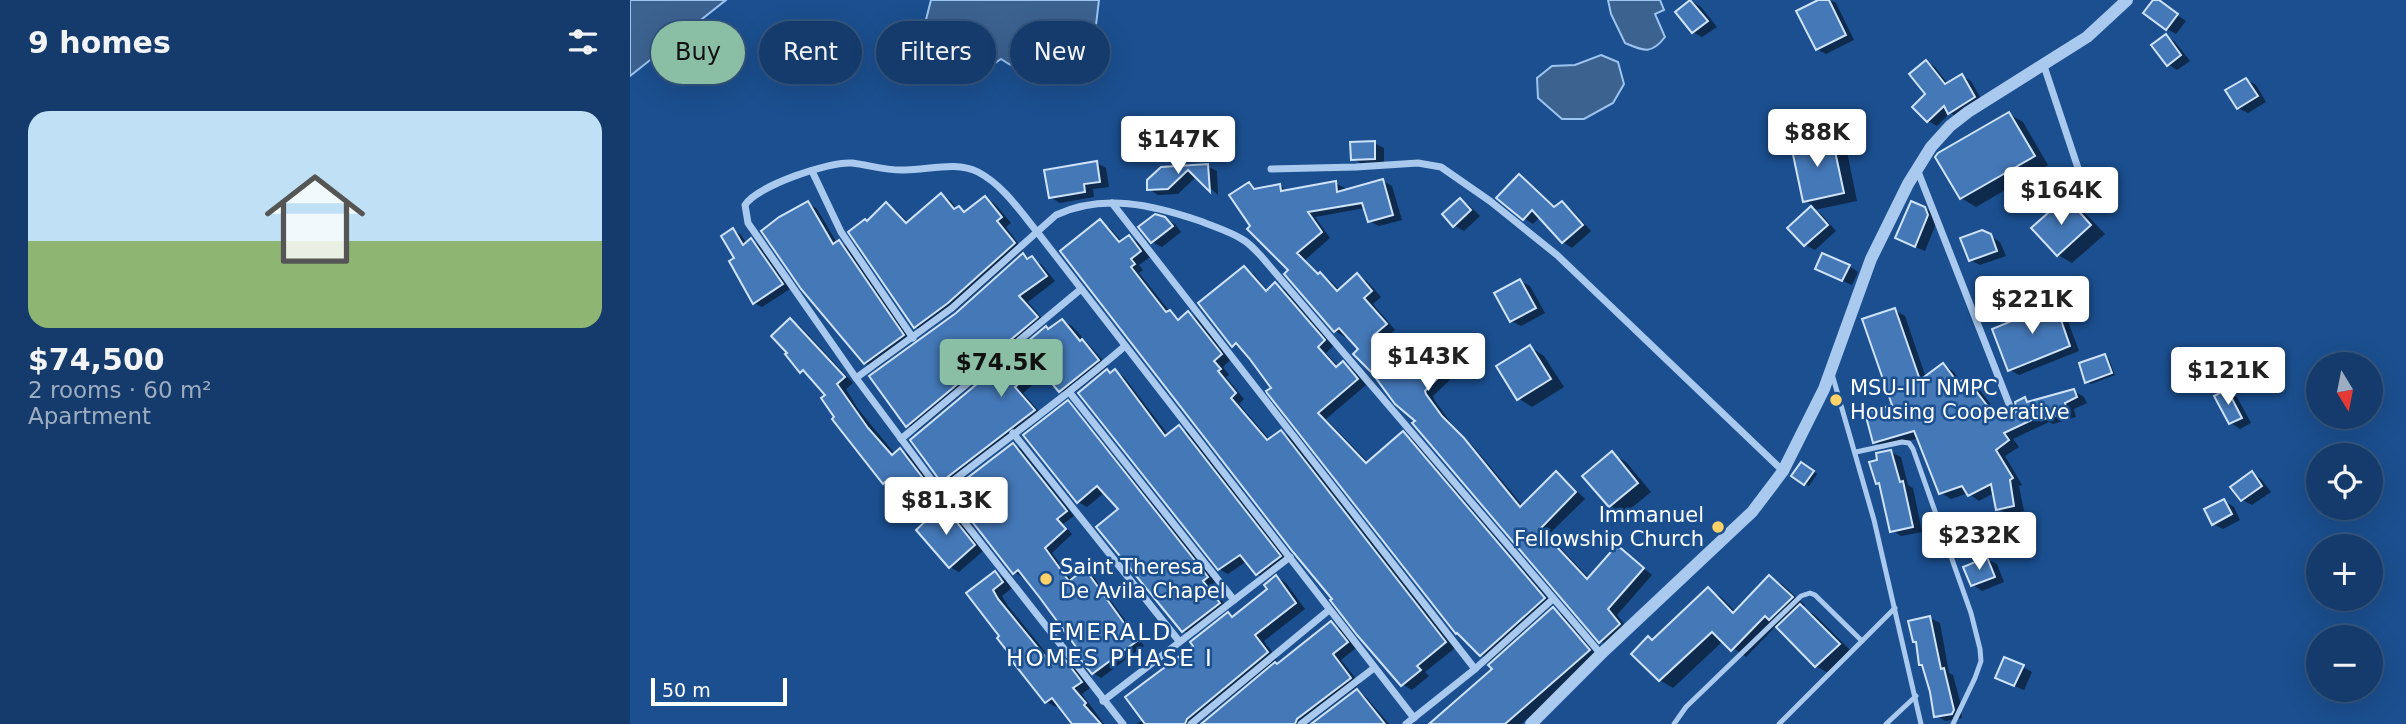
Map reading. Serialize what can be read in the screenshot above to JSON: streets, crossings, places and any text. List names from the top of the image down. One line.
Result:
{"districts":["EMERALD HOMES PHASE I"],"places":["MSU-IIT NMPC Housing Cooperative","Immanuel Fellowship Church","Saint Theresa De Avila Chapel"],"scale_bar":"50 m","north":"bottom","page":{"heading":"9 homes","chip":["Buy","Rent","Filters","New"],"list":[{"name":"$74,500","note":"2 rooms · 60 m² · Apartment"}],"price":["$88K","$147K","$164K","$221K","$143K","$74.5K","$121K","$81.3K","$232K"],"map_buttons":["+","−"],"scale":"50 m"}}
